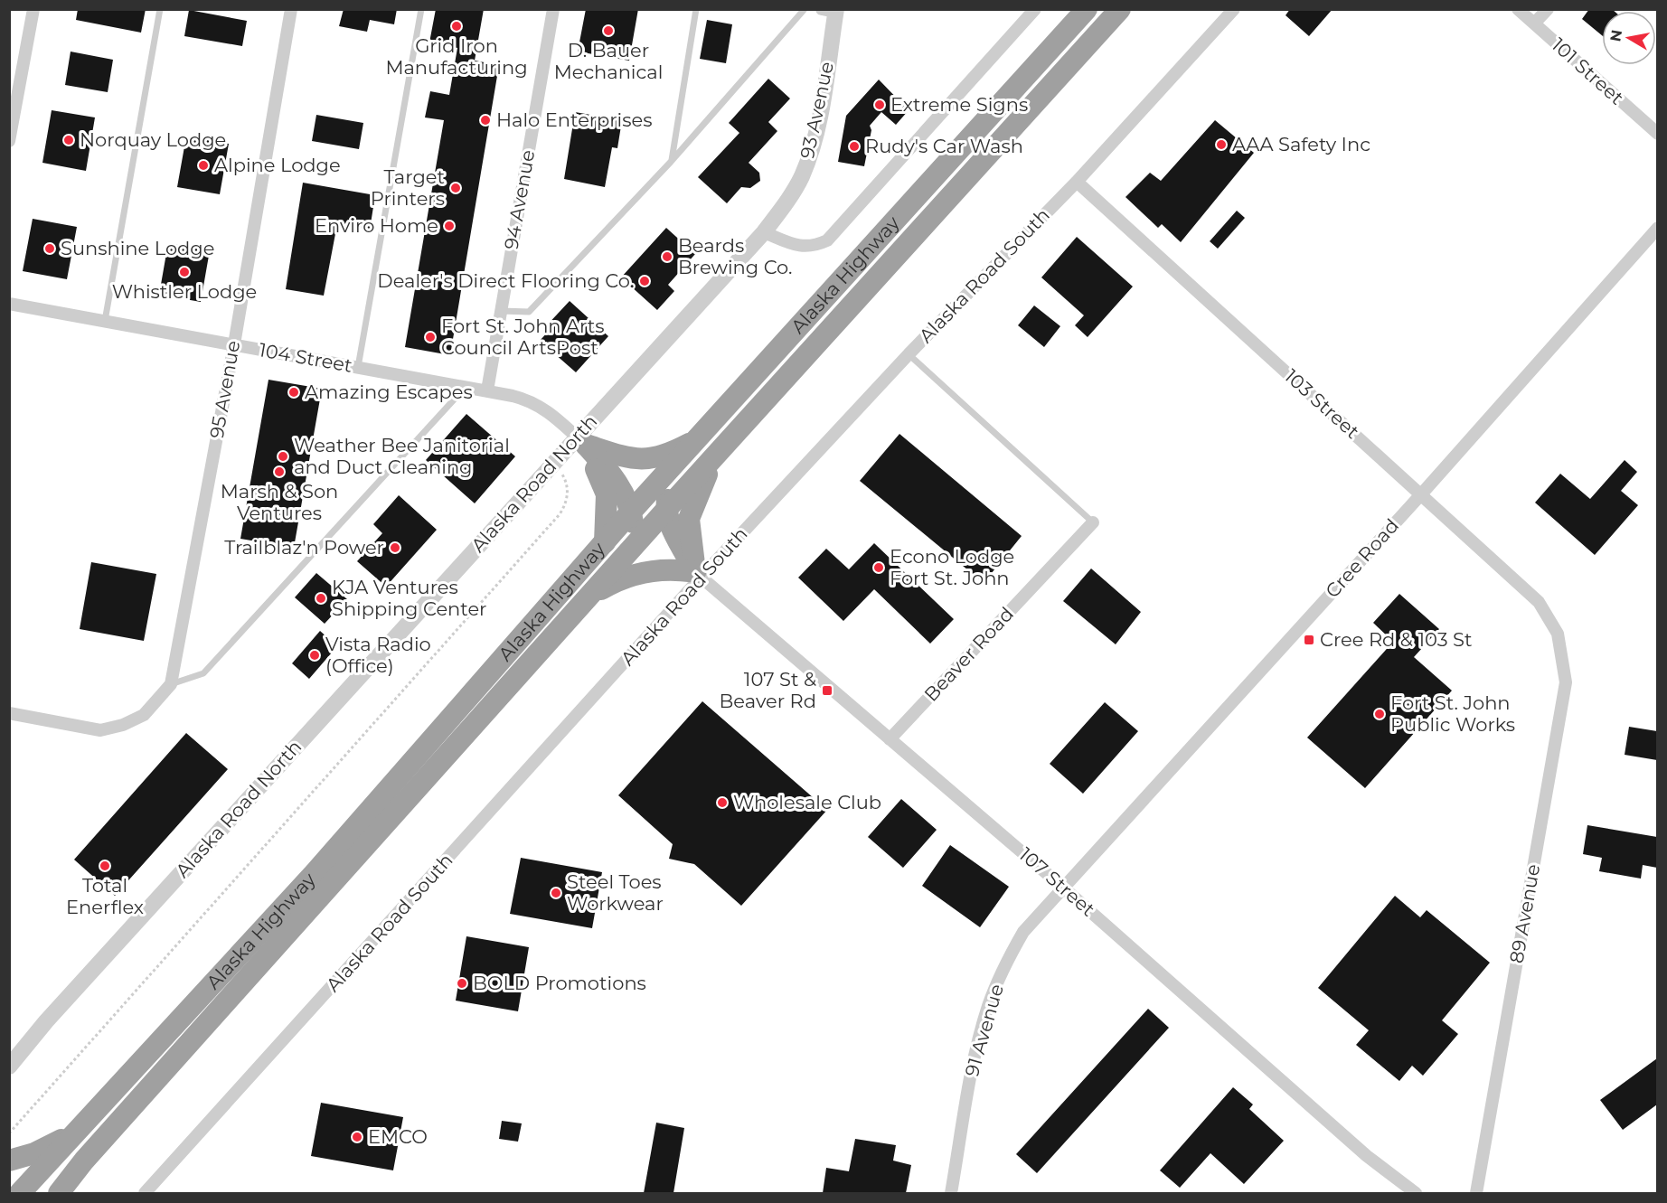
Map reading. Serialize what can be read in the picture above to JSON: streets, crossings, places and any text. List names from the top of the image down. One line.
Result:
{"streets":{"highway":["Alaska Highway"],"street":["101 Street","93 Avenue","94 Avenue","Alaska Road South","104 Street","95 Avenue","103 Street","Alaska Road North","Cree Road","Beaver Road","107 Street","89 Avenue","91 Avenue"]},"crossings":[["93 Avenue","Alaska Road North"],["94 Avenue","104 Street"],["Alaska Road South","103 Street"],["Alaska Road South","107 Street"],["104 Street","95 Avenue"],["104 Street","Alaska Road North"],["103 Street","Cree Road"],["103 Street","89 Avenue"],["Cree Road","107 Street"],["Cree Road","91 Avenue"],["Beaver Road","107 Street"],["107 Street","91 Avenue"]],"places":{"other":["Grid Iron Manufacturing","D. Bauer Mechanical","Extreme Signs","Halo Enterprises","Norquay Lodge","AAA Safety Inc","Rudy's Car Wash","Alpine Lodge","Target Printers","Enviro Home","Sunshine Lodge","Beards Brewing Co.","Whistler Lodge","Dealer's Direct Flooring Co.","Fort St. John Arts Council ArtsPost","Amazing Escapes","Weather Bee Janitorial and Duct Cleaning","Marsh & Son Ventures","Trailblaz'n Power","Econo Lodge Fort St. John","KJA Ventures Shipping Center","Vista Radio (Office)","Fort St. John Public Works","Wholesale Club","Total Enerflex","Steel Toes Workwear","BOLD Promotions","EMCO"],"transit":["Cree Rd & 103 St","107 St & Beaver Rd"]},"north":"left"}
